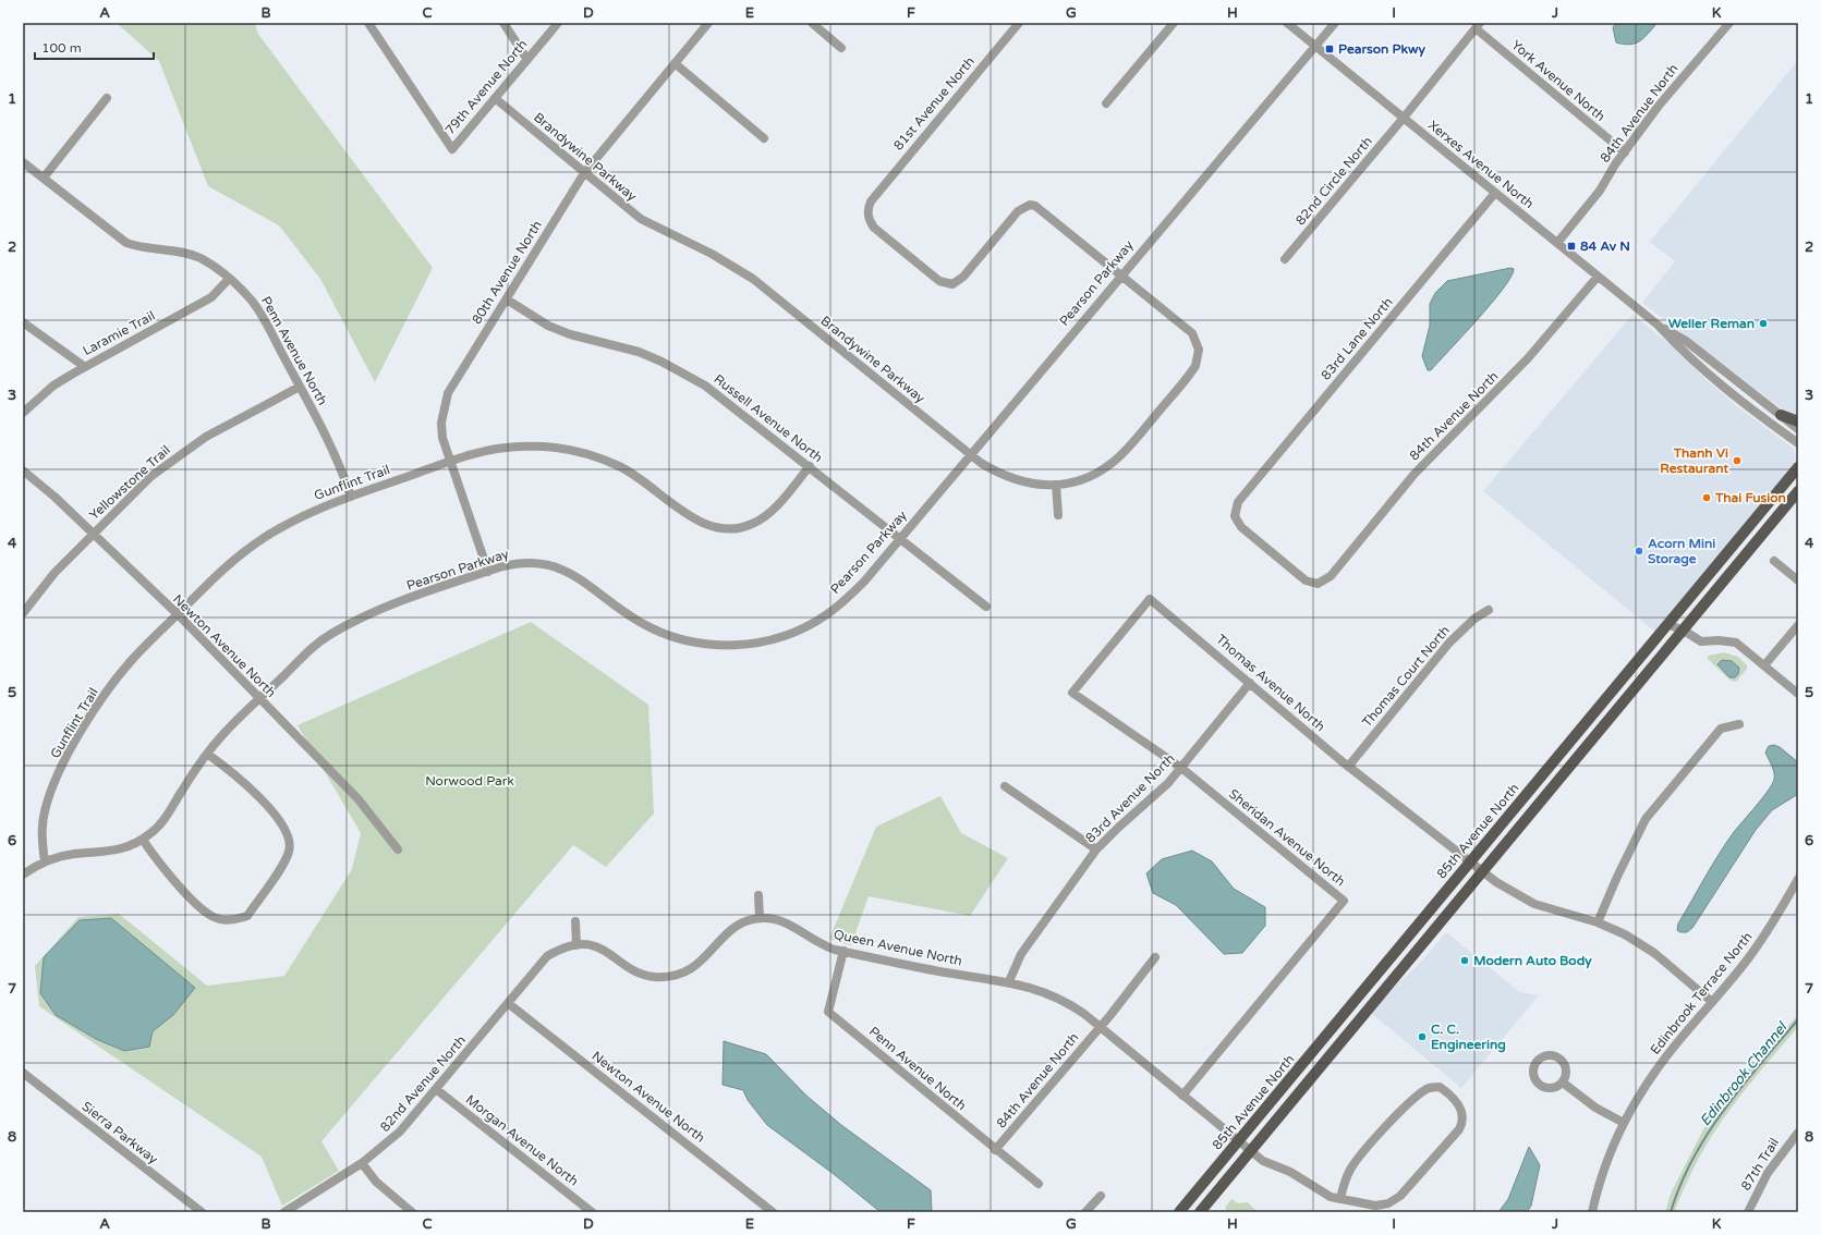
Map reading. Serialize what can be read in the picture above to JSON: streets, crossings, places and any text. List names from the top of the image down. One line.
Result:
{"streets":{"main road":["85th Avenue North"],"street":["York Avenue North","79th Avenue North","81st Avenue North","84th Avenue North","Brandywine Parkway","Xerxes Avenue North","82nd Circle North","80th Avenue North","Pearson Parkway","Laramie Trail","83rd Lane North","Penn Avenue North","Russell Avenue North","Yellowstone Trail","Gunflint Trail","Newton Avenue North","Thomas Court North","Thomas Avenue North","83rd Avenue North","Sheridan Avenue North","Queen Avenue North","Edinbrook Terrace North","82nd Avenue North","Sierra Parkway","Morgan Avenue North","87th Trail"]},"crossings":[["York Avenue North","84th Avenue North"],["79th Avenue North","Brandywine Parkway"],["81st Avenue North","Brandywine Parkway"],["81st Avenue North","Pearson Parkway"],["84th Avenue North","Xerxes Avenue North"],["84th Avenue North","83rd Lane North"],["84th Avenue North","Penn Avenue North"],["84th Avenue North","Queen Avenue North"],["Brandywine Parkway","80th Avenue North"],["Brandywine Parkway","Pearson Parkway"],["Xerxes Avenue North","82nd Circle North"],["Xerxes Avenue North","Pearson Parkway"],["Xerxes Avenue North","83rd Lane North"],["80th Avenue North","Pearson Parkway"],["80th Avenue North","Russell Avenue North"],["80th Avenue North","Gunflint Trail"],["Pearson Parkway","Russell Avenue North"],["Pearson Parkway","Gunflint Trail"],["Pearson Parkway","Newton Avenue North"],["Laramie Trail","Penn Avenue North"],["Penn Avenue North","Yellowstone Trail"],["Penn Avenue North","Gunflint Trail"],["Penn Avenue North","Queen Avenue North"],["Russell Avenue North","Gunflint Trail"],["Yellowstone Trail","Newton Avenue North"],["Gunflint Trail","Newton Avenue North"],["Newton Avenue North","82nd Avenue North"],["Thomas Court North","Thomas Avenue North"],["Thomas Avenue North","83rd Avenue North"],["Thomas Avenue North","85th Avenue North"],["Thomas Avenue North","Sheridan Avenue North"],["Thomas Avenue North","Edinbrook Terrace North"],["83rd Avenue North","Sheridan Avenue North"],["83rd Avenue North","Queen Avenue North"],["85th Avenue North","Queen Avenue North"],["Sheridan Avenue North","Queen Avenue North"],["Queen Avenue North","82nd Avenue North"],["82nd Avenue North","Morgan Avenue North"]],"water":["Edinbrook Channel"],"parks":["Norwood Park"],"places":{"transit":["Pearson Pkwy","84 Av N"],"other":["Weller Reman","Thanh Vi Restaurant","Thai Fusion","Acorn Mini Storage","Modern Auto Body","C. C. Engineering"]},"scale_bar":"100 m","grid":{"columns":["A","B","C","D","E","F","G","H","I","J","K"],"rows":["1","2","3","4","5","6","7","8"]}}
